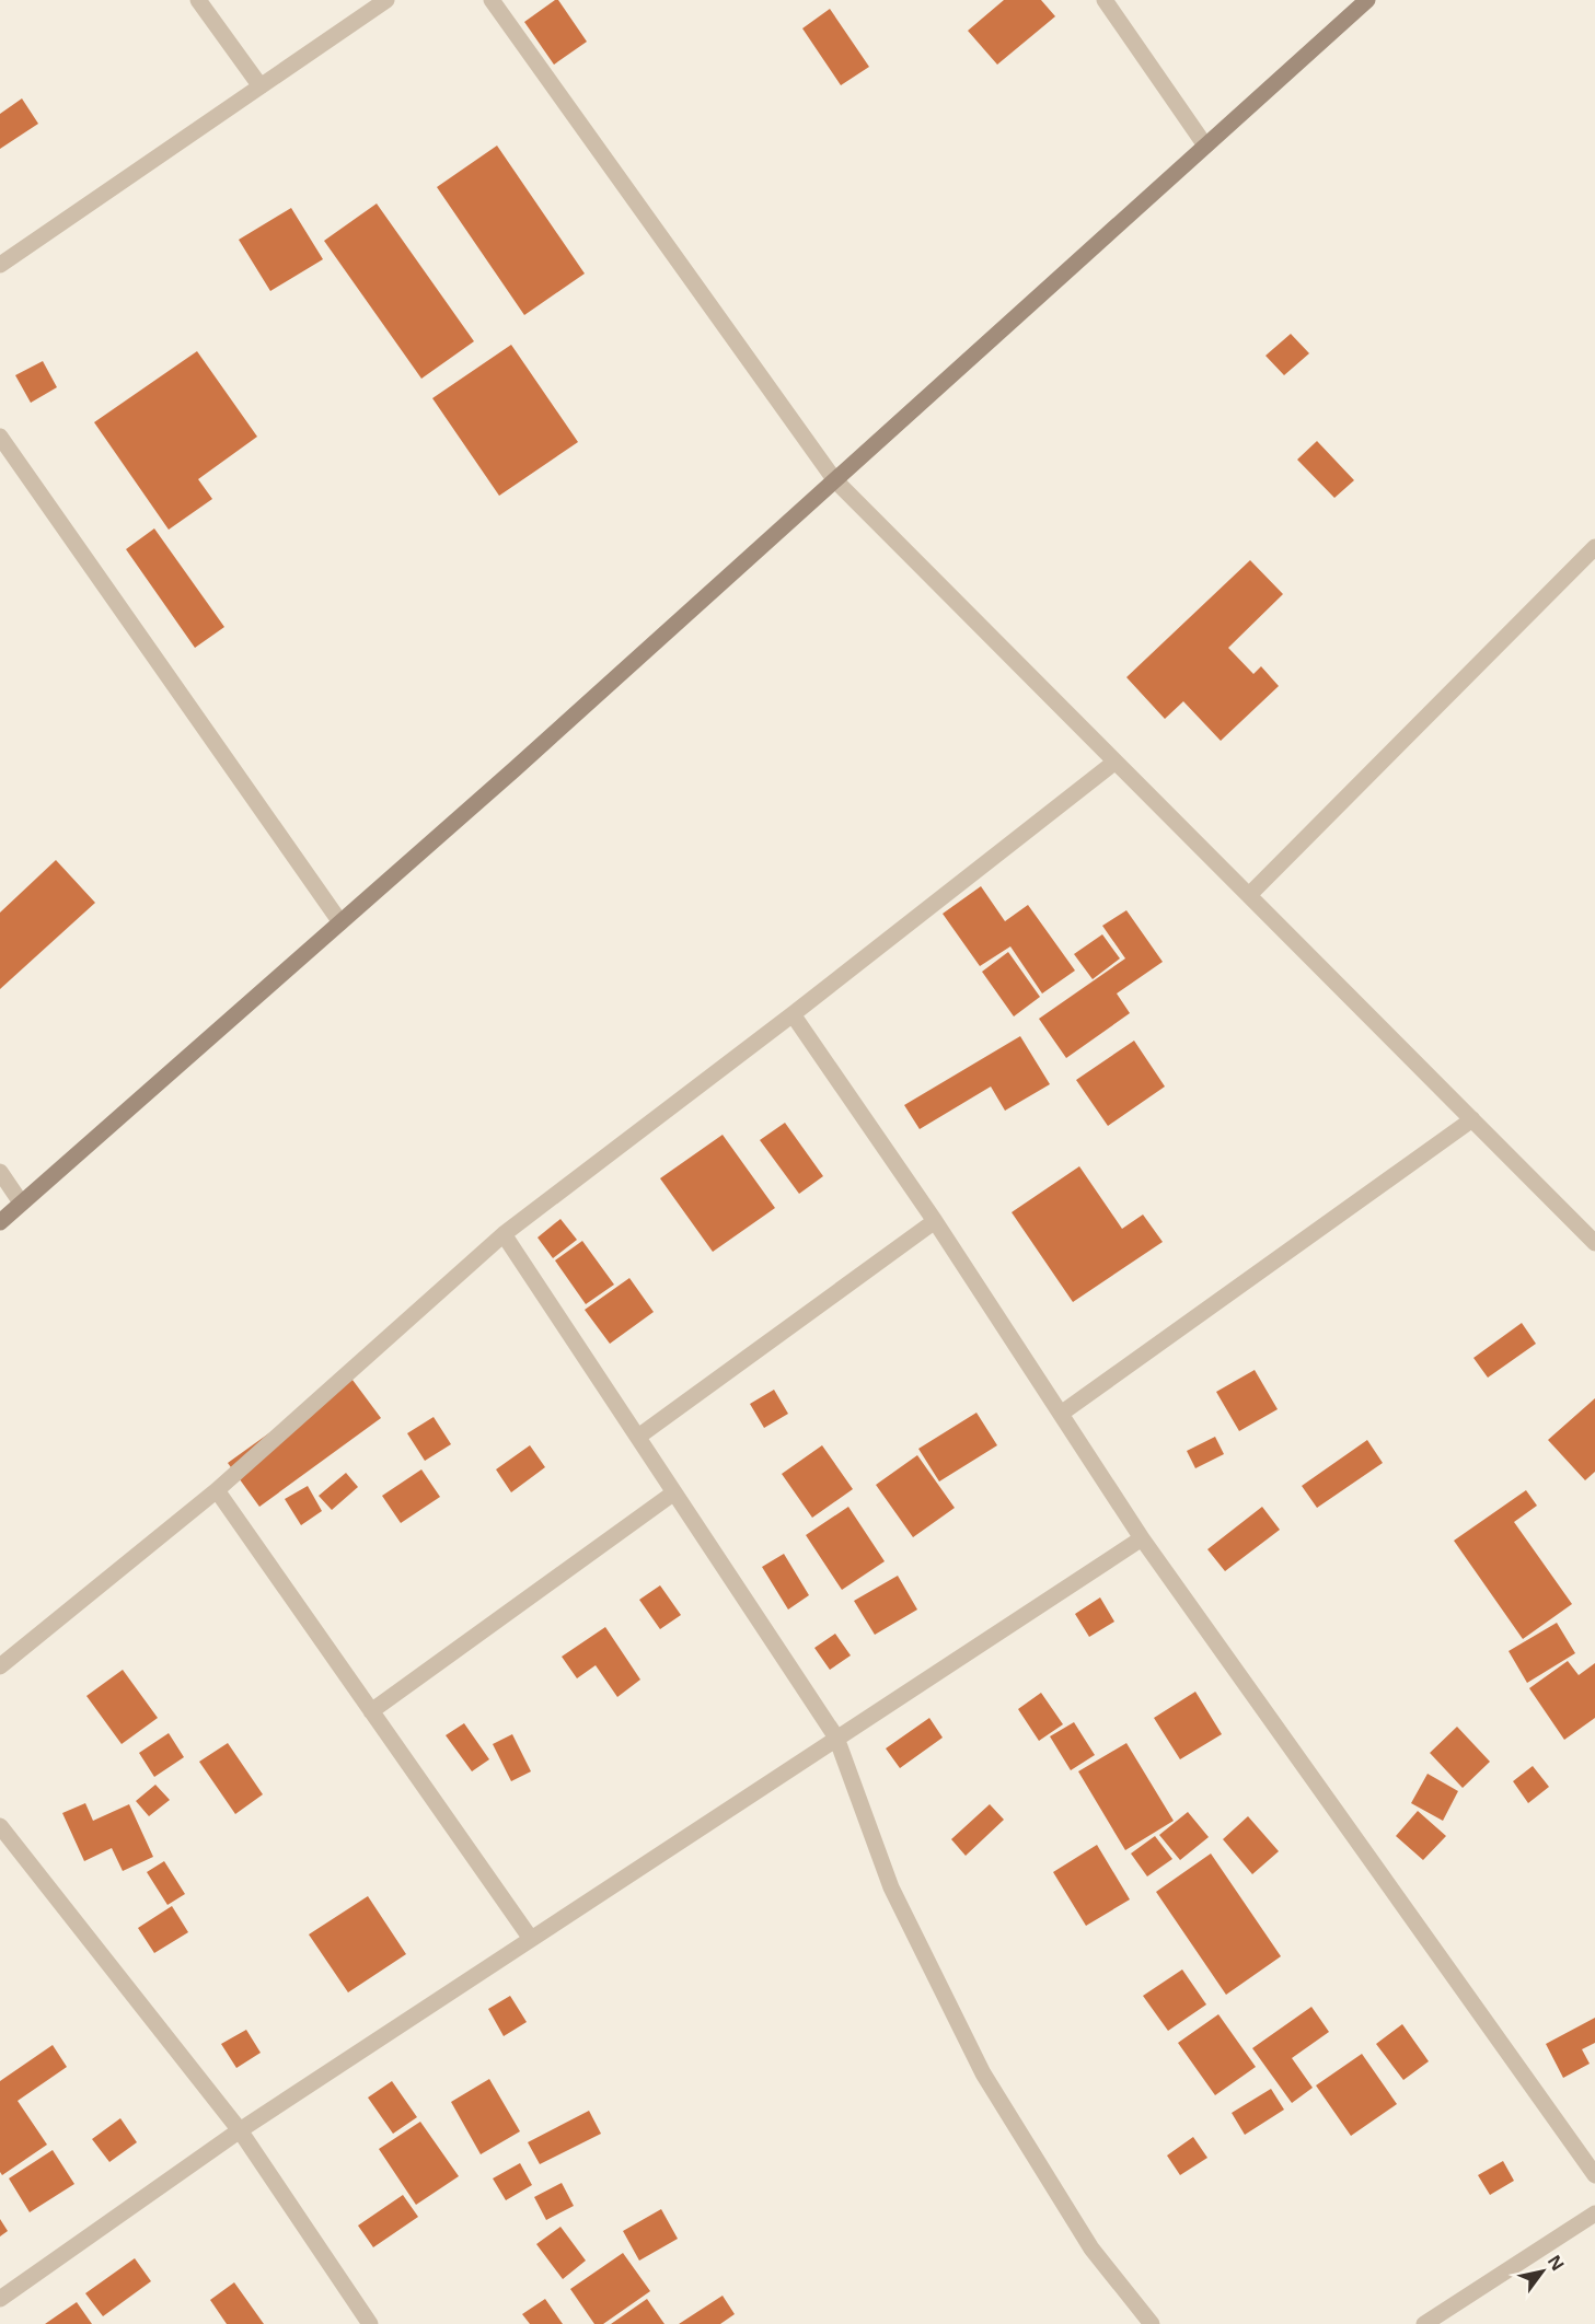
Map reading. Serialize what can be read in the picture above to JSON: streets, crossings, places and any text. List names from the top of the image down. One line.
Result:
{"north":"top right"}
